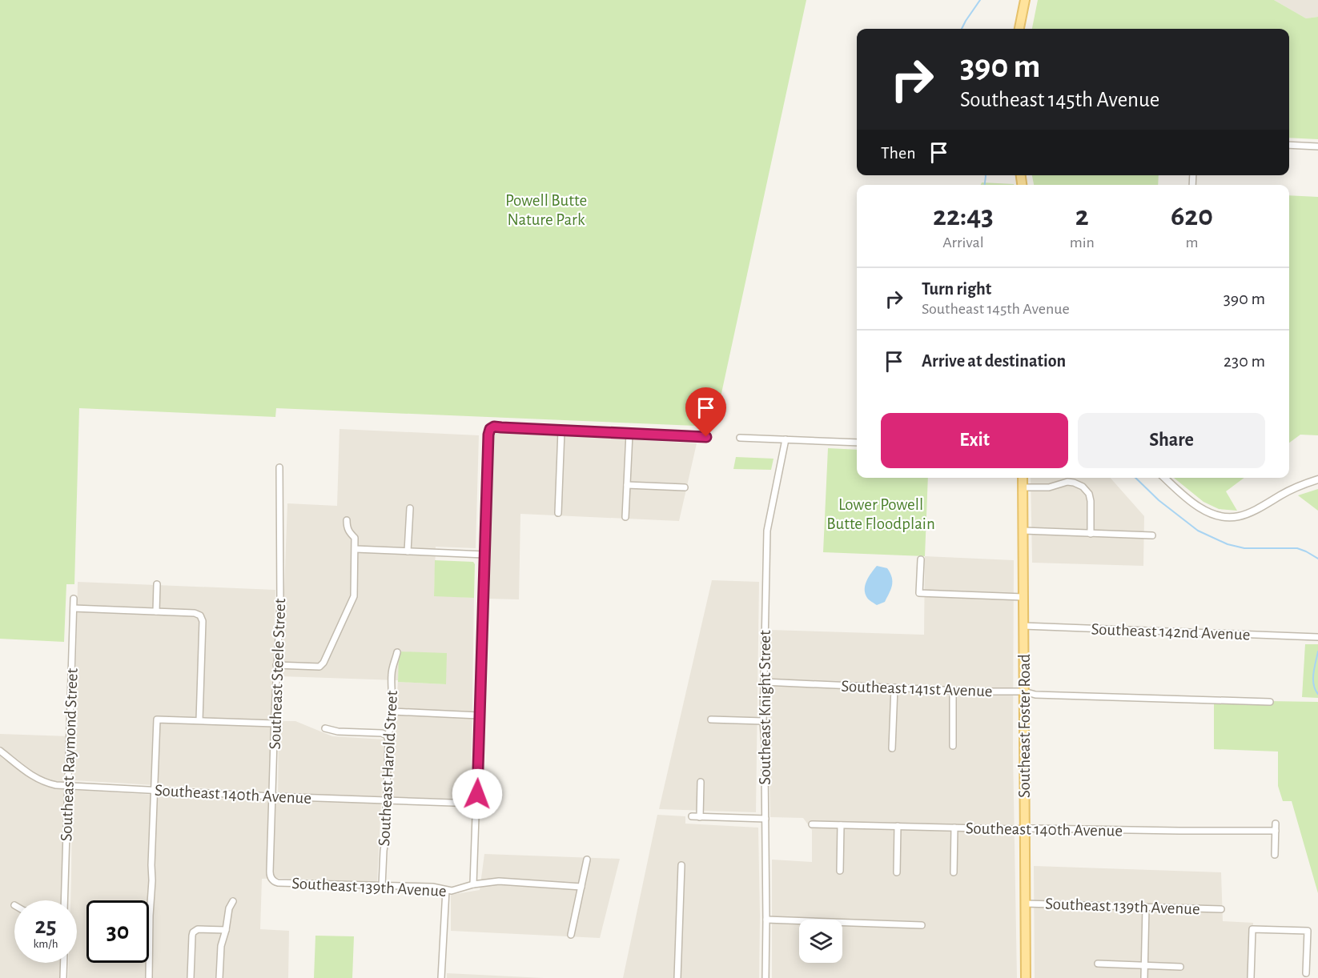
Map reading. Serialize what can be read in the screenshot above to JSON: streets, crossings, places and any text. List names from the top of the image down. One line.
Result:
{"streets":{"main road":["Southeast Foster Road"],"street":["Southeast 142nd Avenue","Southeast Steele Street","Southeast 141st Avenue","Southeast Knight Street","Southeast Raymond Street","Southeast Harold Street","Southeast 140th Avenue","Southeast 139th Avenue"]},"crossings":[["Southeast 142nd Avenue","Southeast Foster Road"],["Southeast Steele Street","Southeast 140th Avenue"],["Southeast Steele Street","Southeast 139th Avenue"],["Southeast 141st Avenue","Southeast Knight Street"],["Southeast 141st Avenue","Southeast Foster Road"],["Southeast Foster Road","Southeast 140th Avenue"],["Southeast Foster Road","Southeast 139th Avenue"],["Southeast Raymond Street","Southeast 140th Avenue"],["Southeast Harold Street","Southeast 140th Avenue"],["Southeast Harold Street","Southeast 139th Avenue"]],"parks":["Powell Butte Nature Park","Lower Powell Butte Floodplain"],"page":{"turn":["390 m","Southeast 145th Avenue"],"then":"Then","eta":["22:43","Arrival","2","min","620","m"],"list":[{"name":"Turn right","note":"Southeast 145th Avenue","value":"390 m"},{"name":"Arrive at destination","value":"230 m"}],"buttons":["Exit","Share"],"speed":"25 km/h","limit":"30"}}
